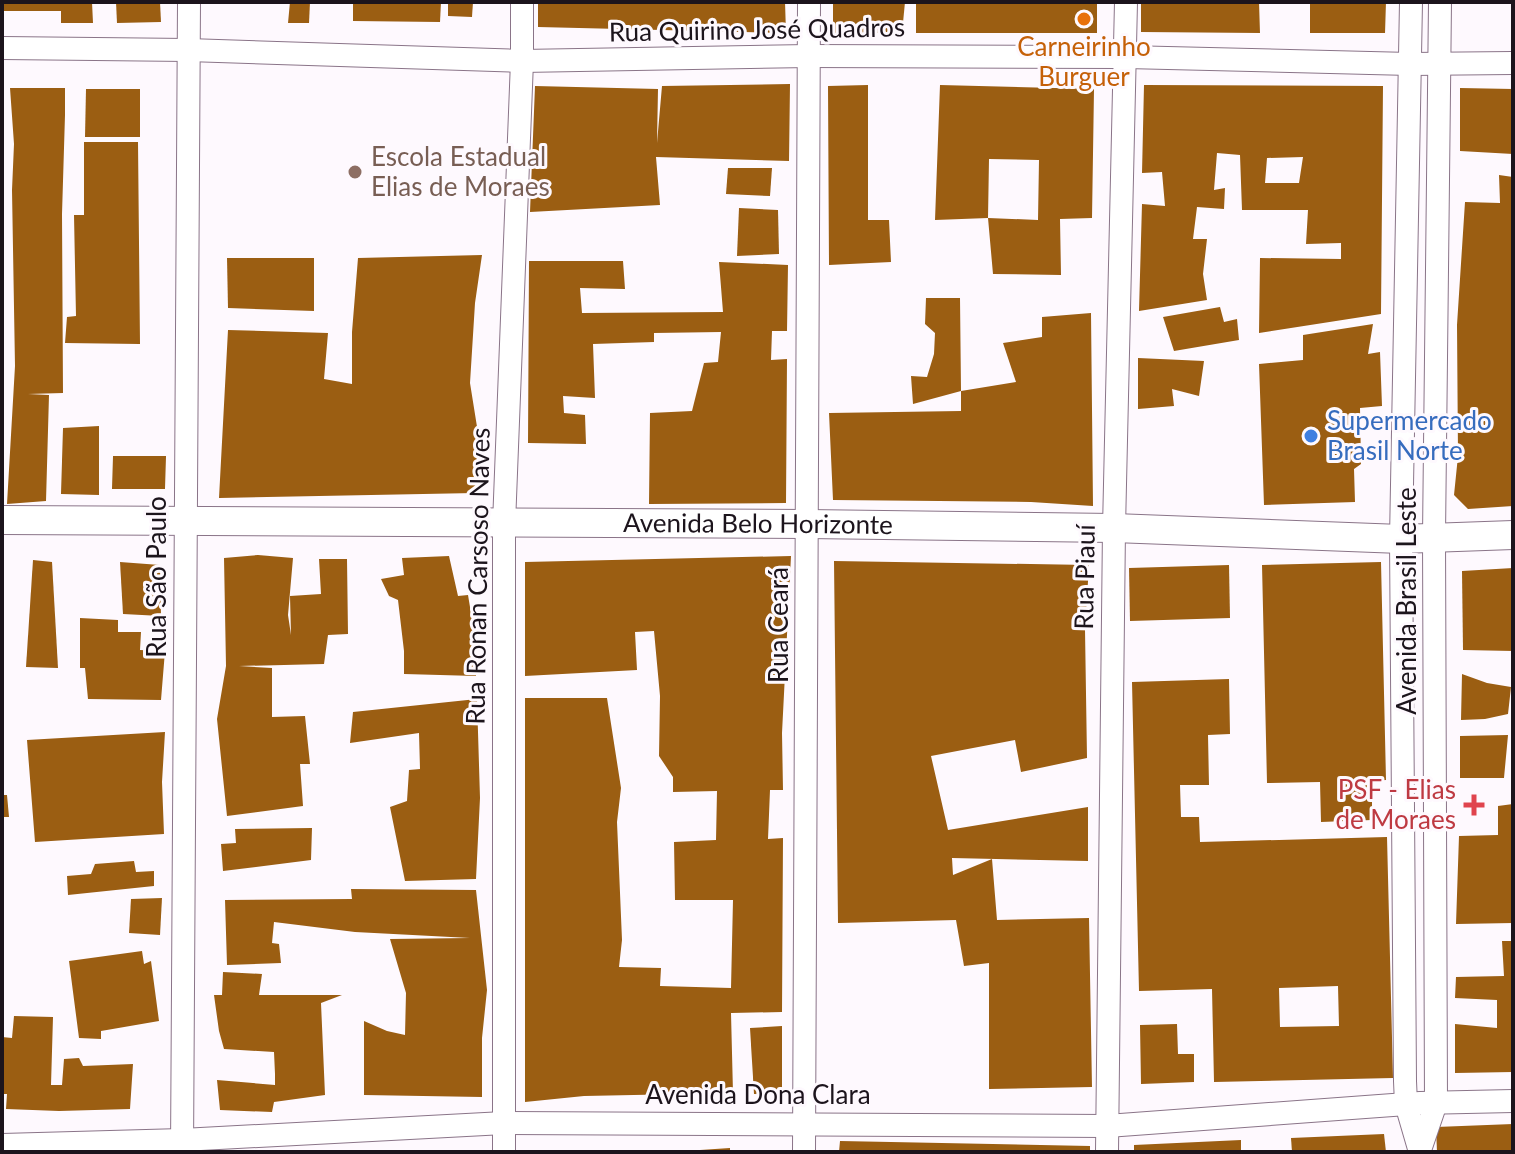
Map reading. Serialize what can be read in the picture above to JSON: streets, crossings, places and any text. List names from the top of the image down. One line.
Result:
{"streets":{"street":["Rua Quirino José Quadros","Avenida Belo Horizonte","Rua Ronan Carsoso Naves","Rua São Paulo","Rua Piauí","Avenida Brasil Leste","Rua Ceará","Avenida Dona Clara"]},"crossings":[["Rua Quirino José Quadros","Rua Ronan Carsoso Naves"],["Rua Quirino José Quadros","Rua São Paulo"],["Rua Quirino José Quadros","Rua Piauí"],["Rua Quirino José Quadros","Avenida Brasil Leste"],["Rua Quirino José Quadros","Rua Ceará"],["Avenida Belo Horizonte","Rua Ronan Carsoso Naves"],["Avenida Belo Horizonte","Rua São Paulo"],["Avenida Belo Horizonte","Rua Piauí"],["Avenida Belo Horizonte","Avenida Brasil Leste"],["Avenida Belo Horizonte","Rua Ceará"],["Rua Ronan Carsoso Naves","Avenida Dona Clara"],["Rua São Paulo","Avenida Dona Clara"],["Rua Piauí","Avenida Dona Clara"],["Avenida Brasil Leste","Avenida Dona Clara"],["Rua Ceará","Avenida Dona Clara"]],"places":{"other":["Carneirinho Burguer","Escola Estadual Elias de Moraes","Supermercado Brasil Norte"],"health":["PSF - Elias de Moraes"]}}
